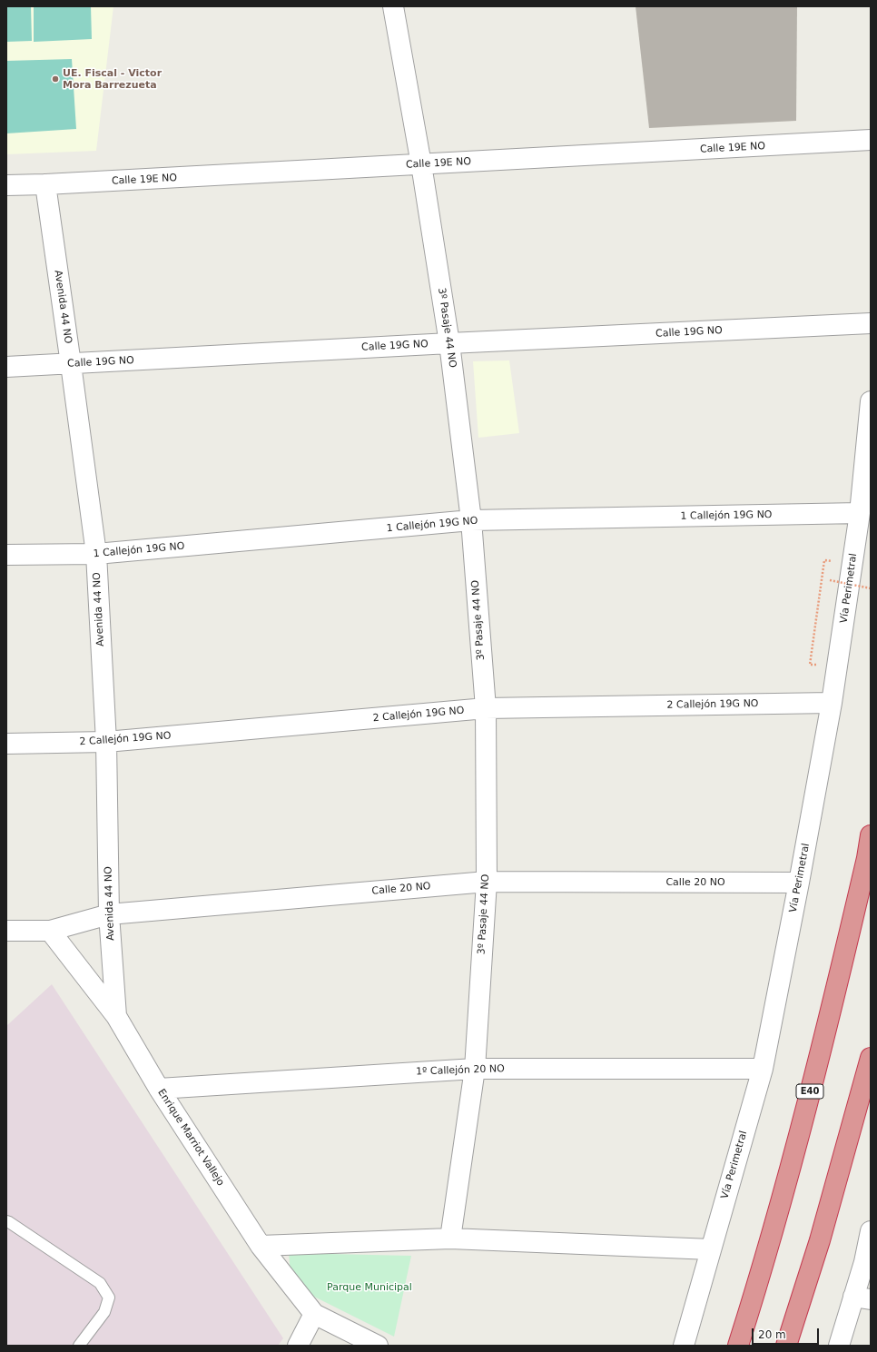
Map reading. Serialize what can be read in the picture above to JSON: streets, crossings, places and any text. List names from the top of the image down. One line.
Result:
{"streets":{"highway":["E40"],"street":["Calle 19E NO","Avenida 44 NO","3º Pasaje 44 NO","Calle 19G NO","1 Callejón 19G NO","Vía Perimetral","2 Callejón 19G NO","Calle 20 NO","1º Callejón 20 NO","Enrique Marriot Vallejo"]},"crossings":[["Calle 19E NO","Avenida 44 NO"],["Calle 19E NO","3º Pasaje 44 NO"],["Avenida 44 NO","Calle 19G NO"],["Avenida 44 NO","1 Callejón 19G NO"],["Avenida 44 NO","2 Callejón 19G NO"],["Avenida 44 NO","Calle 20 NO"],["Avenida 44 NO","Enrique Marriot Vallejo"],["3º Pasaje 44 NO","Calle 19G NO"],["3º Pasaje 44 NO","1 Callejón 19G NO"],["3º Pasaje 44 NO","2 Callejón 19G NO"],["3º Pasaje 44 NO","Calle 20 NO"],["3º Pasaje 44 NO","1º Callejón 20 NO"],["1 Callejón 19G NO","Vía Perimetral"],["Vía Perimetral","2 Callejón 19G NO"],["Vía Perimetral","Calle 20 NO"],["Vía Perimetral","1º Callejón 20 NO"],["Calle 20 NO","Enrique Marriot Vallejo"],["1º Callejón 20 NO","Enrique Marriot Vallejo"]],"parks":["Parque Municipal"],"places":["UE. Fiscal - Victor Mora Barrezueta"],"scale_bar":"20 m"}
